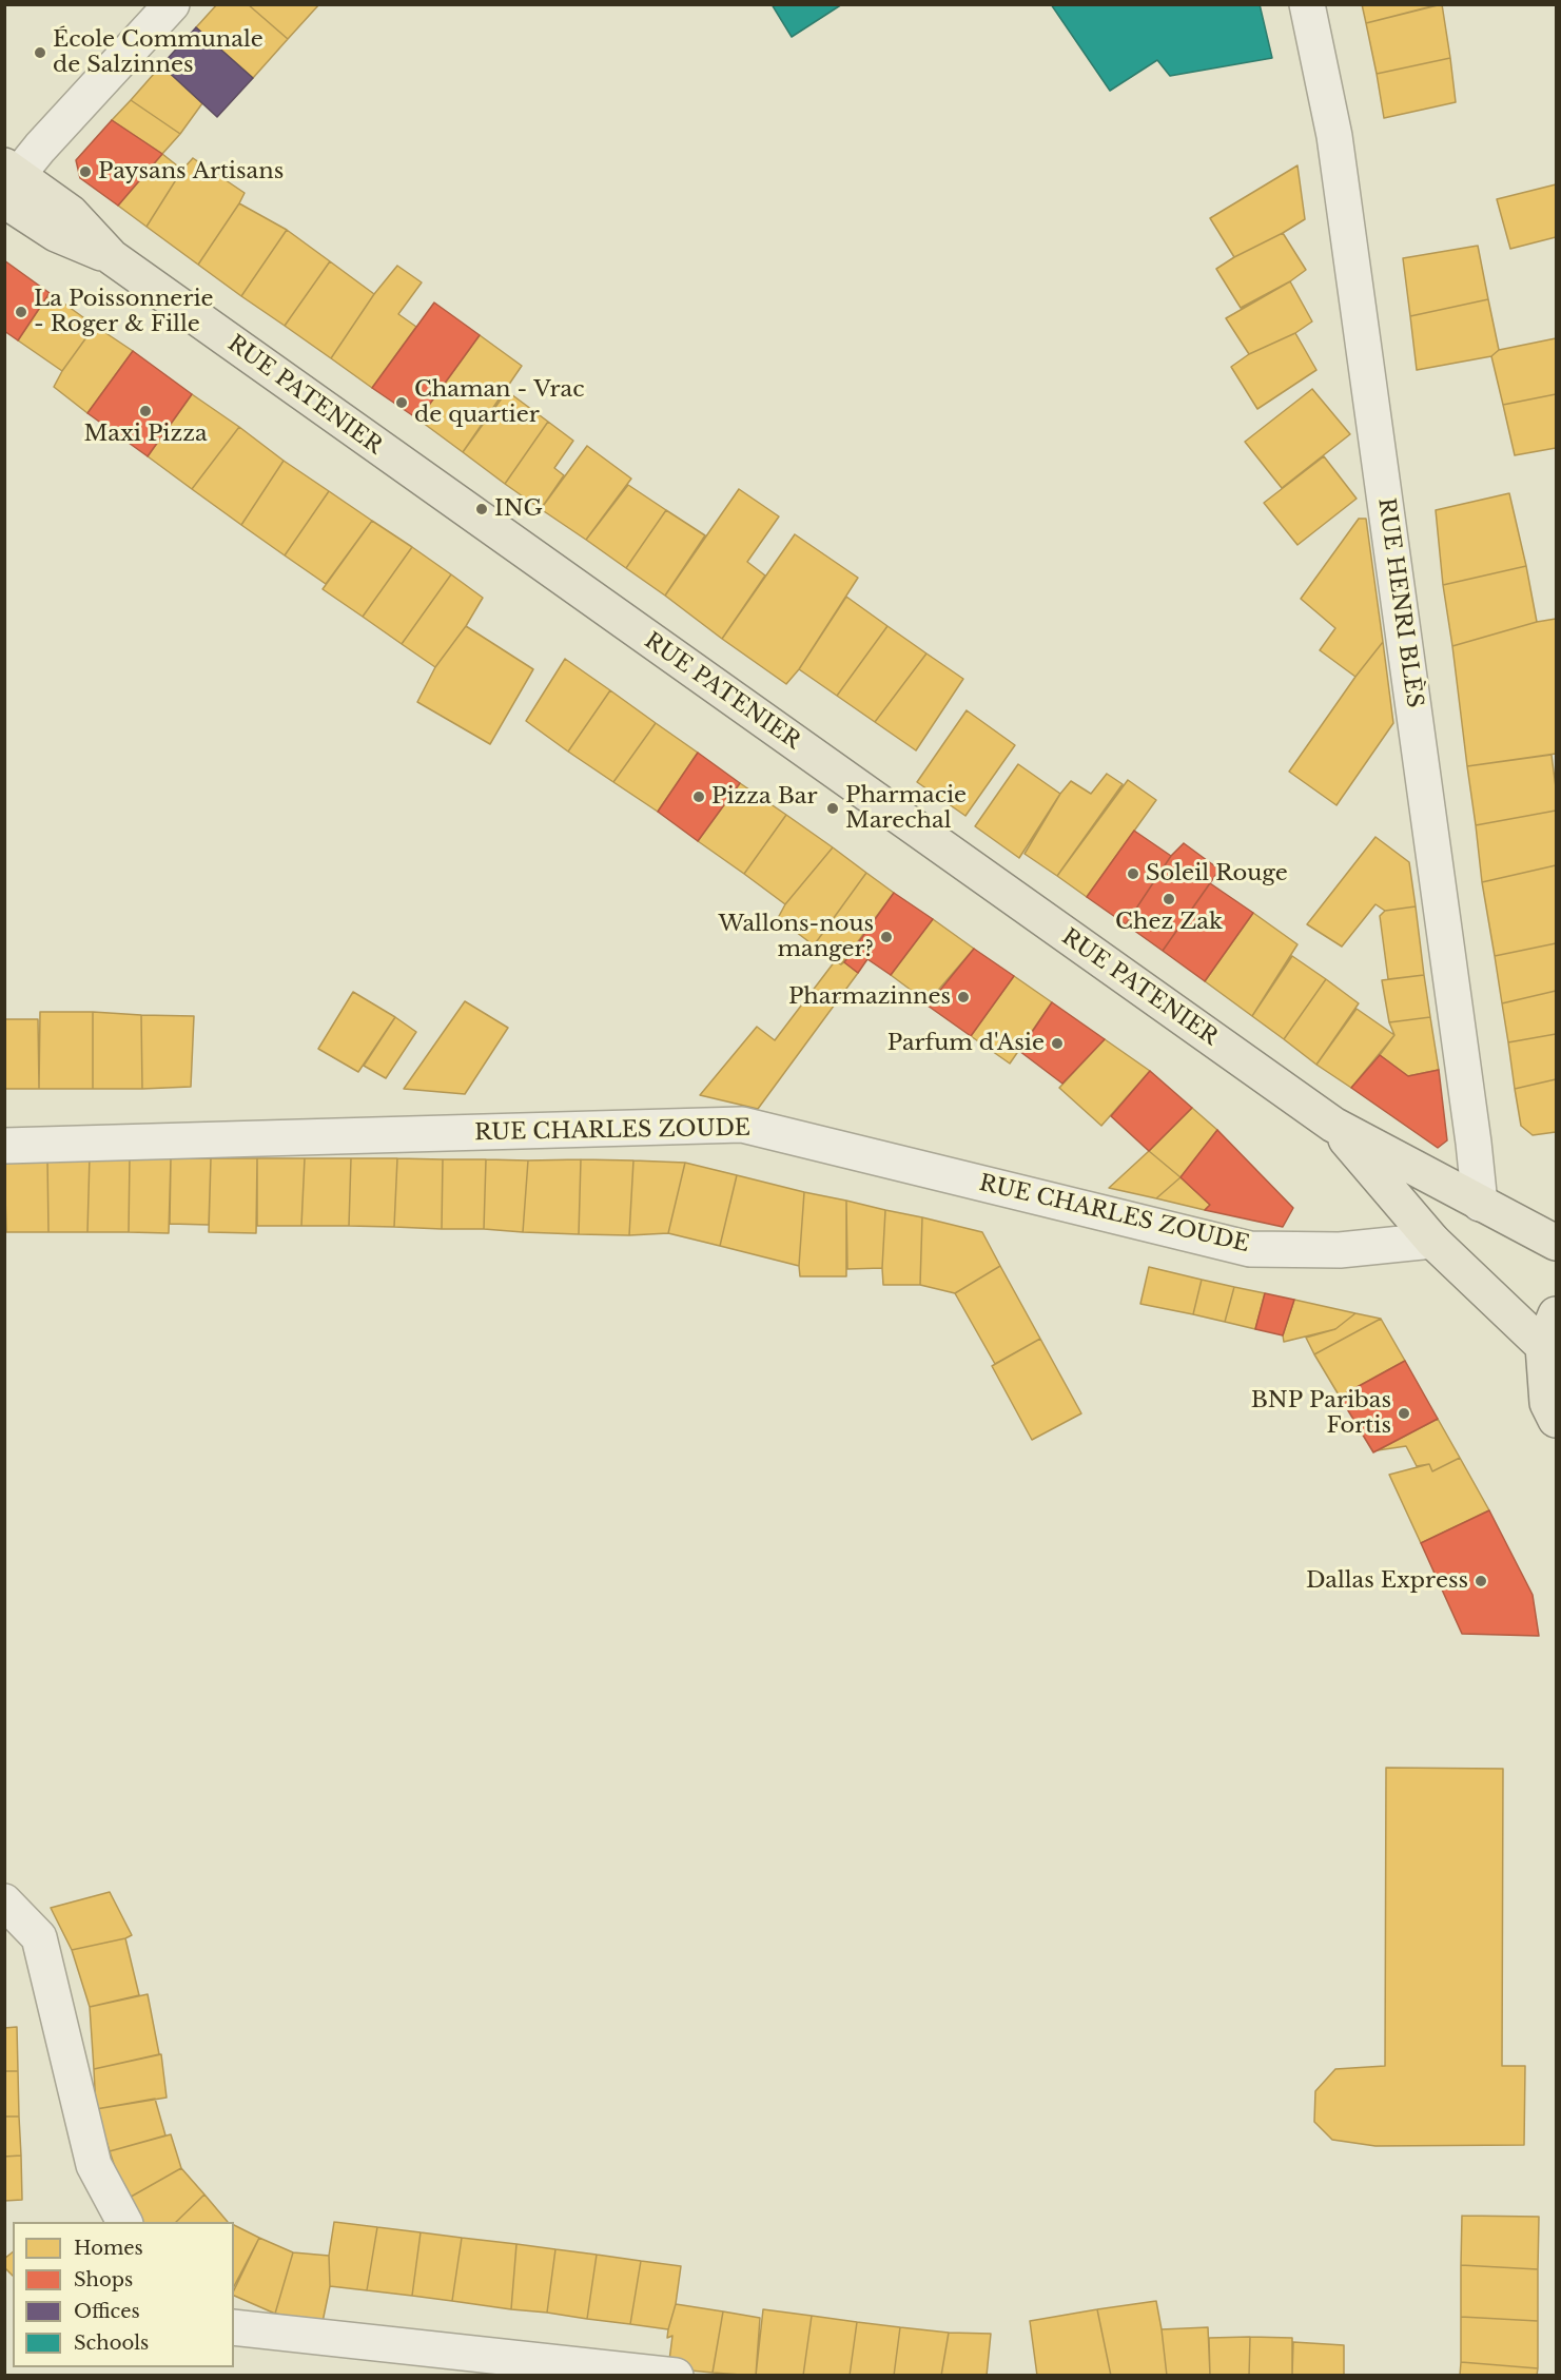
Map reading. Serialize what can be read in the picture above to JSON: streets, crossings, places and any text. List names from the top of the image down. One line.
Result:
{"streets":{"main road":["RUE PATENIER"],"street":["RUE HENRI BLÈS","RUE CHARLES ZOUDE"]},"crossings":[["RUE PATENIER","RUE HENRI BLÈS"],["RUE PATENIER","RUE CHARLES ZOUDE"]],"places":["École Communale de Salzinnes","Paysans Artisans","La Poissonnerie - Roger & Fille","Chaman - Vrac de quartier","Maxi Pizza","ING","Pizza Bar","Pharmacie Marechal","Soleil Rouge","Chez Zak","Wallons-nous manger?","Pharmazinnes","Parfum d'Asie","BNP Paribas Fortis","Dallas Express"],"legend":["Homes","Shops","Offices","Schools"]}
